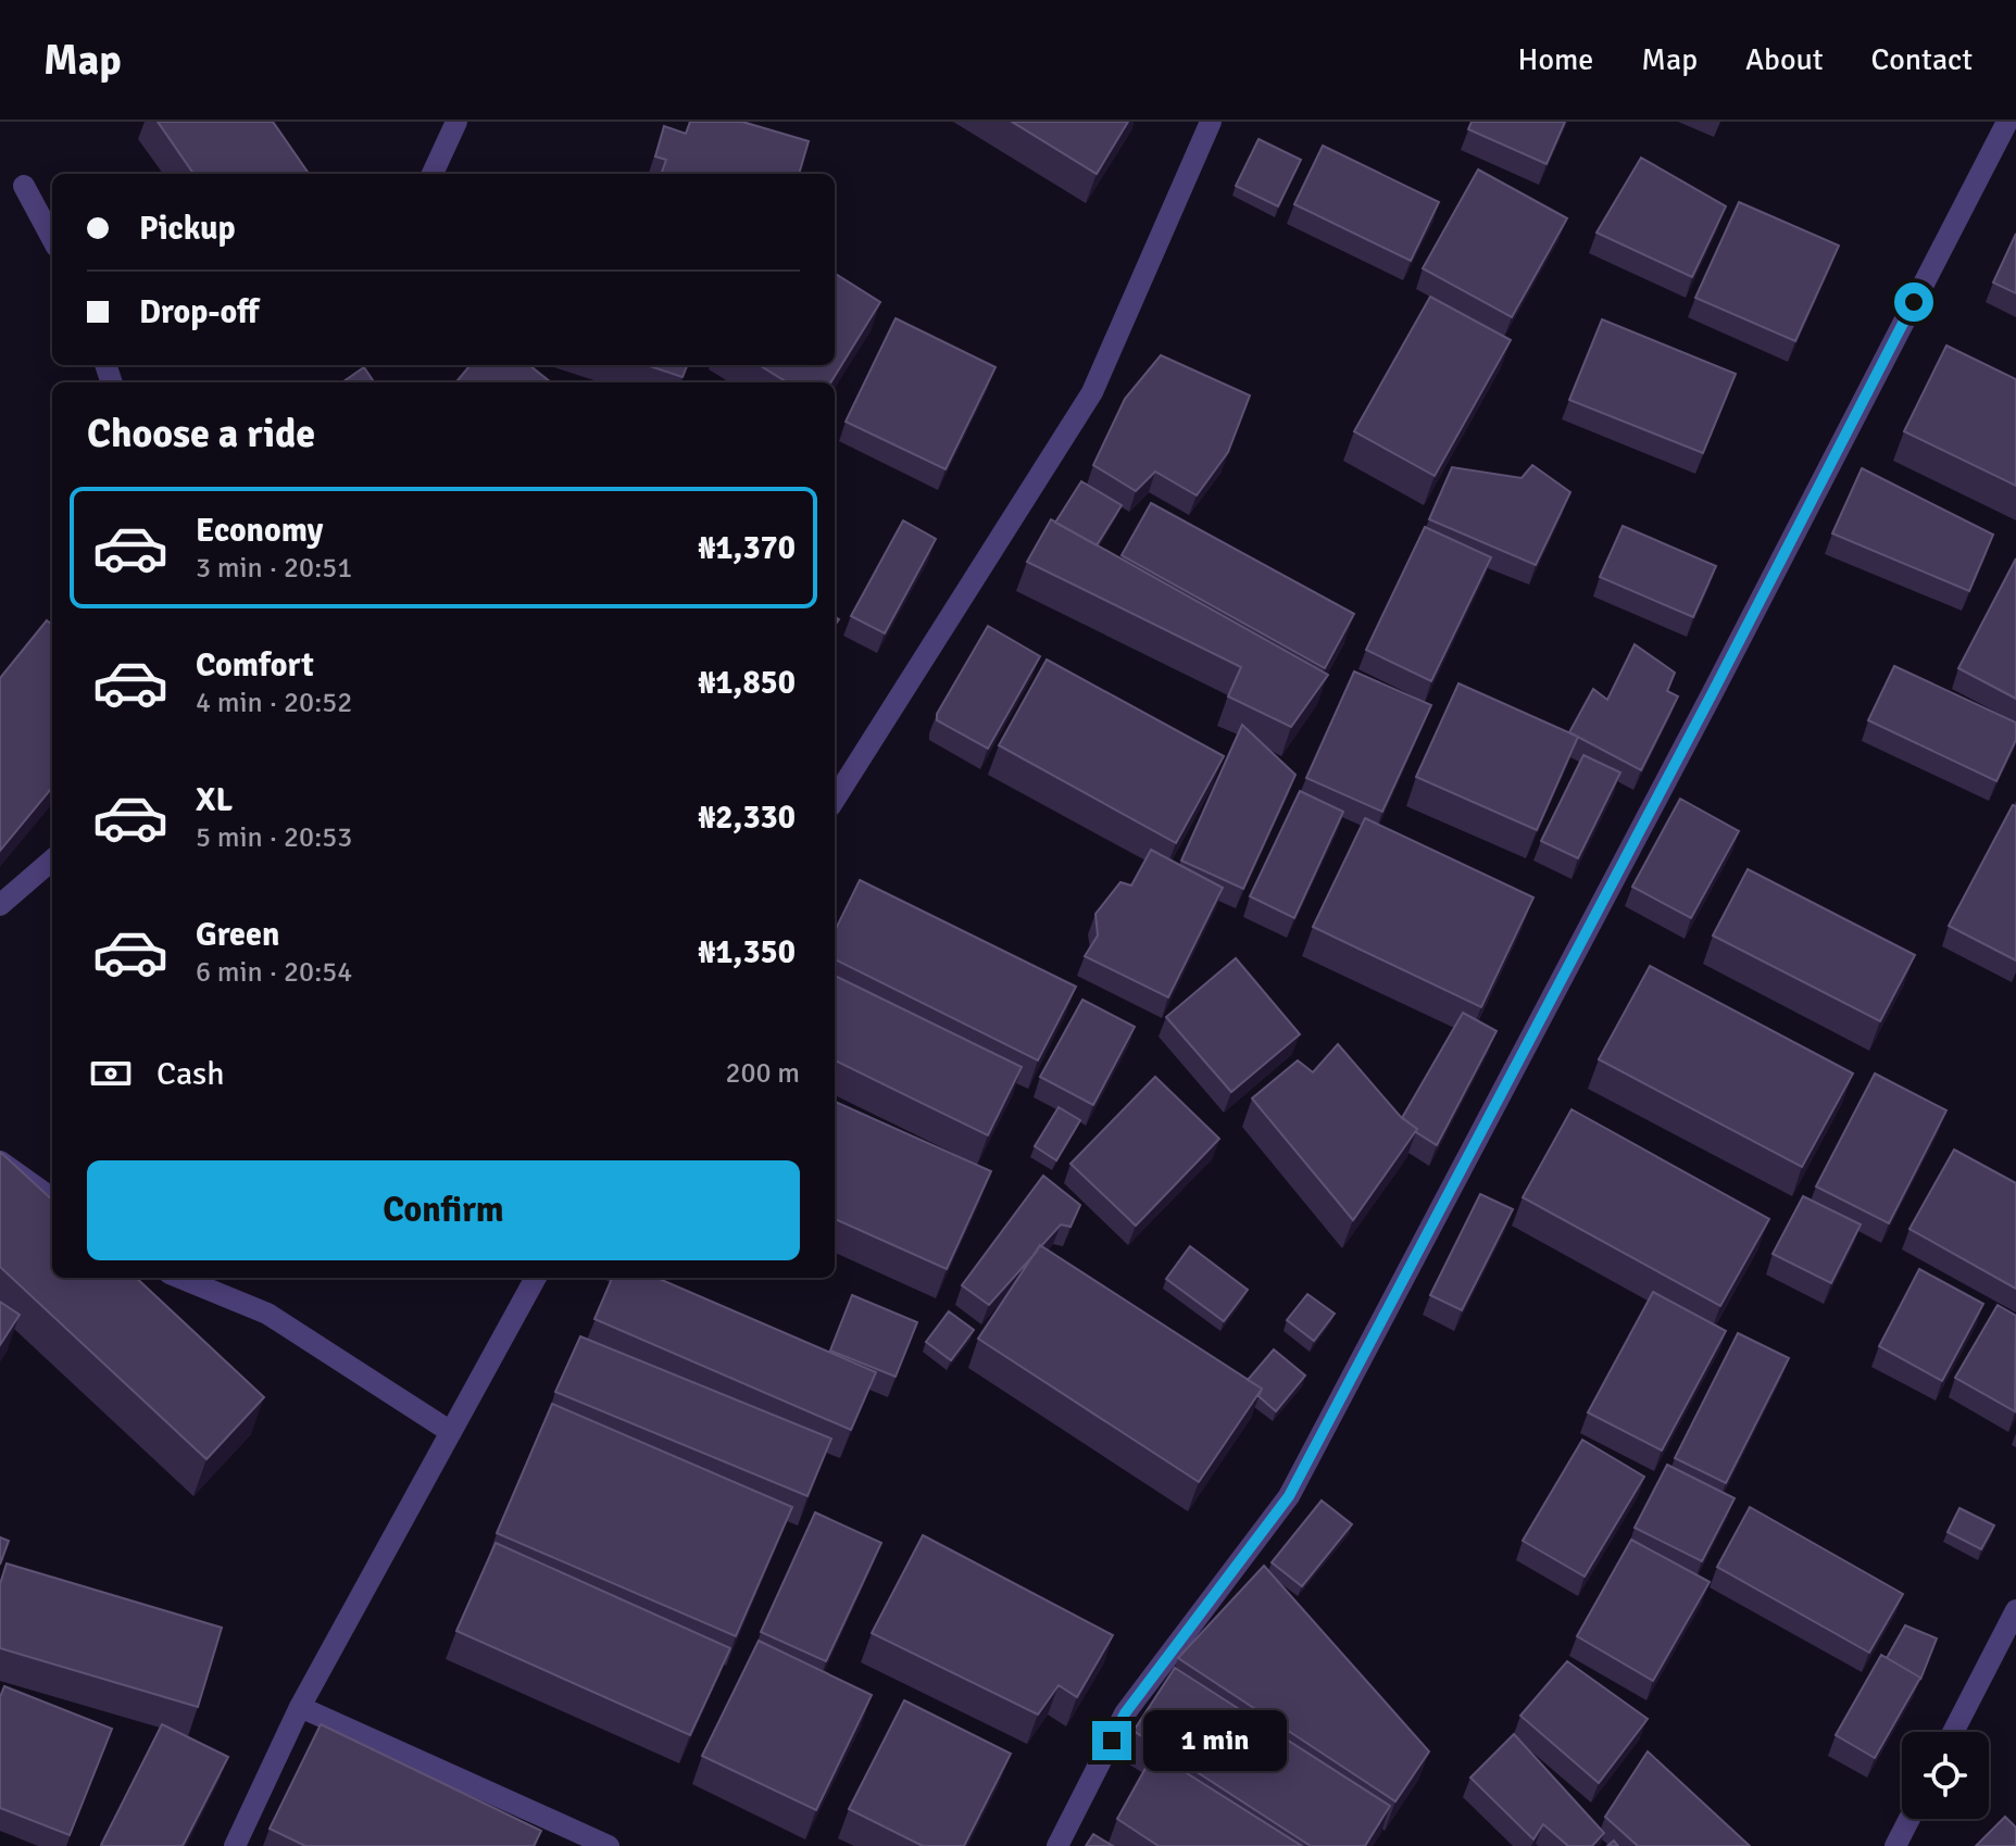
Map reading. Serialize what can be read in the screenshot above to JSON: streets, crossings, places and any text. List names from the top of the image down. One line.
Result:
{"page":{"header":"Map","nav":["Home","Map","About","Contact"],"banner":["Pickup","Drop-off"],"heading":"Choose a ride","list":[{"name":"Economy","note":"3 min · 20:51","value":"₦1,370"},{"name":"Comfort","note":"4 min · 20:52","value":"₦1,850"},{"name":"XL","note":"5 min · 20:53","value":"₦2,330"},{"name":"Green","note":"6 min · 20:54","value":"₦1,350"}],"pay":["Cash","200 m"],"buttons":"Confirm","bubble":"1 min"}}
